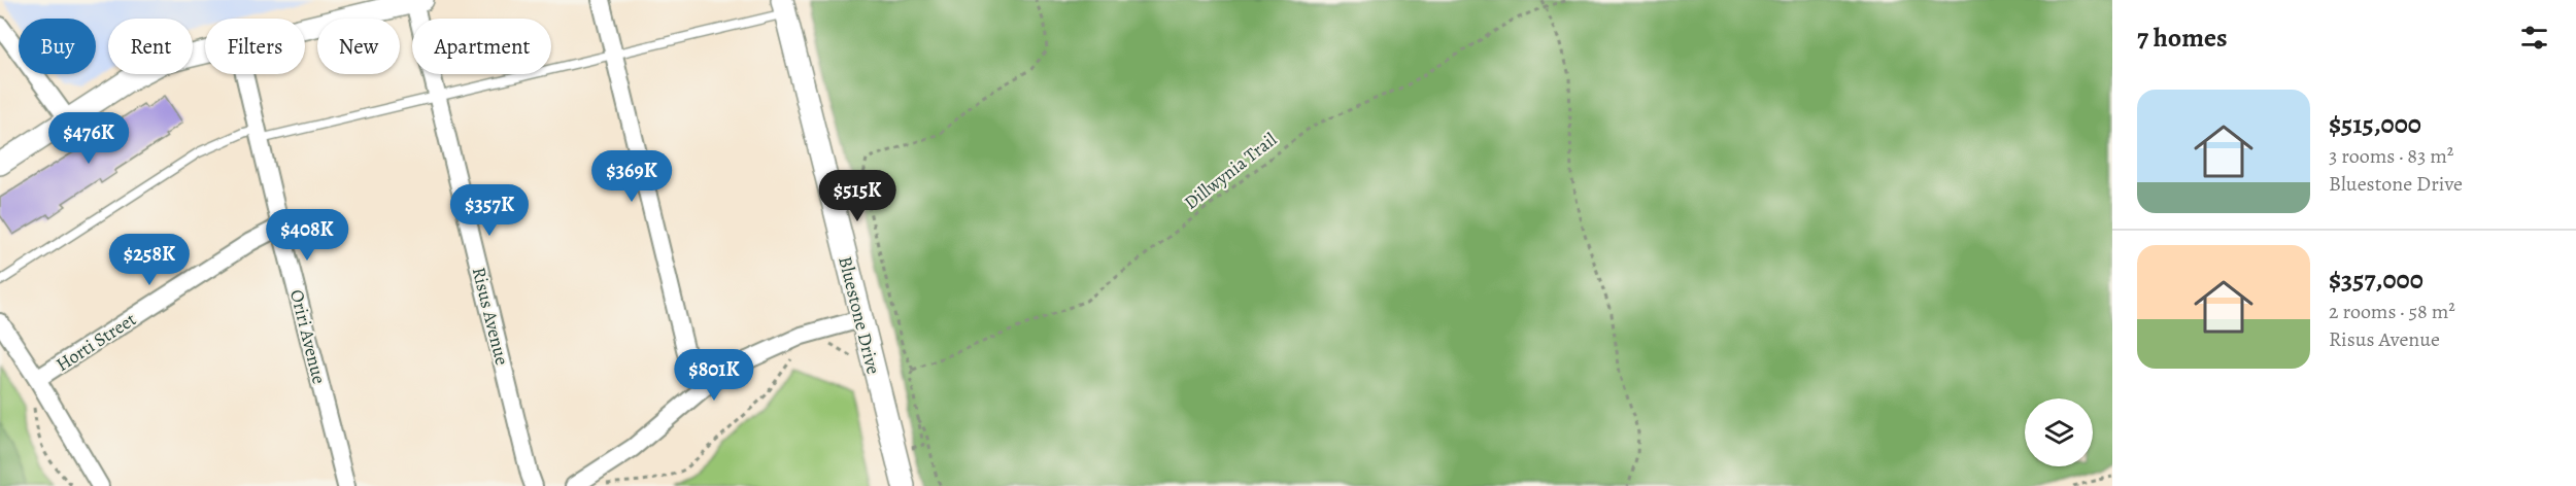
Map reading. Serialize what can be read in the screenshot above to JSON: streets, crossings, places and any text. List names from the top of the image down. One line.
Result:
{"streets":{"street":["Bluestone Drive","Risus Avenue","Oriri Avenue","Horti Street"],"path":["Dillwynia Trail"]},"crossings":[["Oriri Avenue","Horti Street"]],"page":{"heading":"7 homes","chip":["Buy","Rent","Filters","New","Apartment"],"list":[{"name":"$515,000","note":"3 rooms · 83 m² · Bluestone Drive"},{"name":"$357,000","note":"2 rooms · 58 m² · Risus Avenue"}],"price":["$476K","$369K","$515K","$357K","$408K","$258K","$801K"]}}
